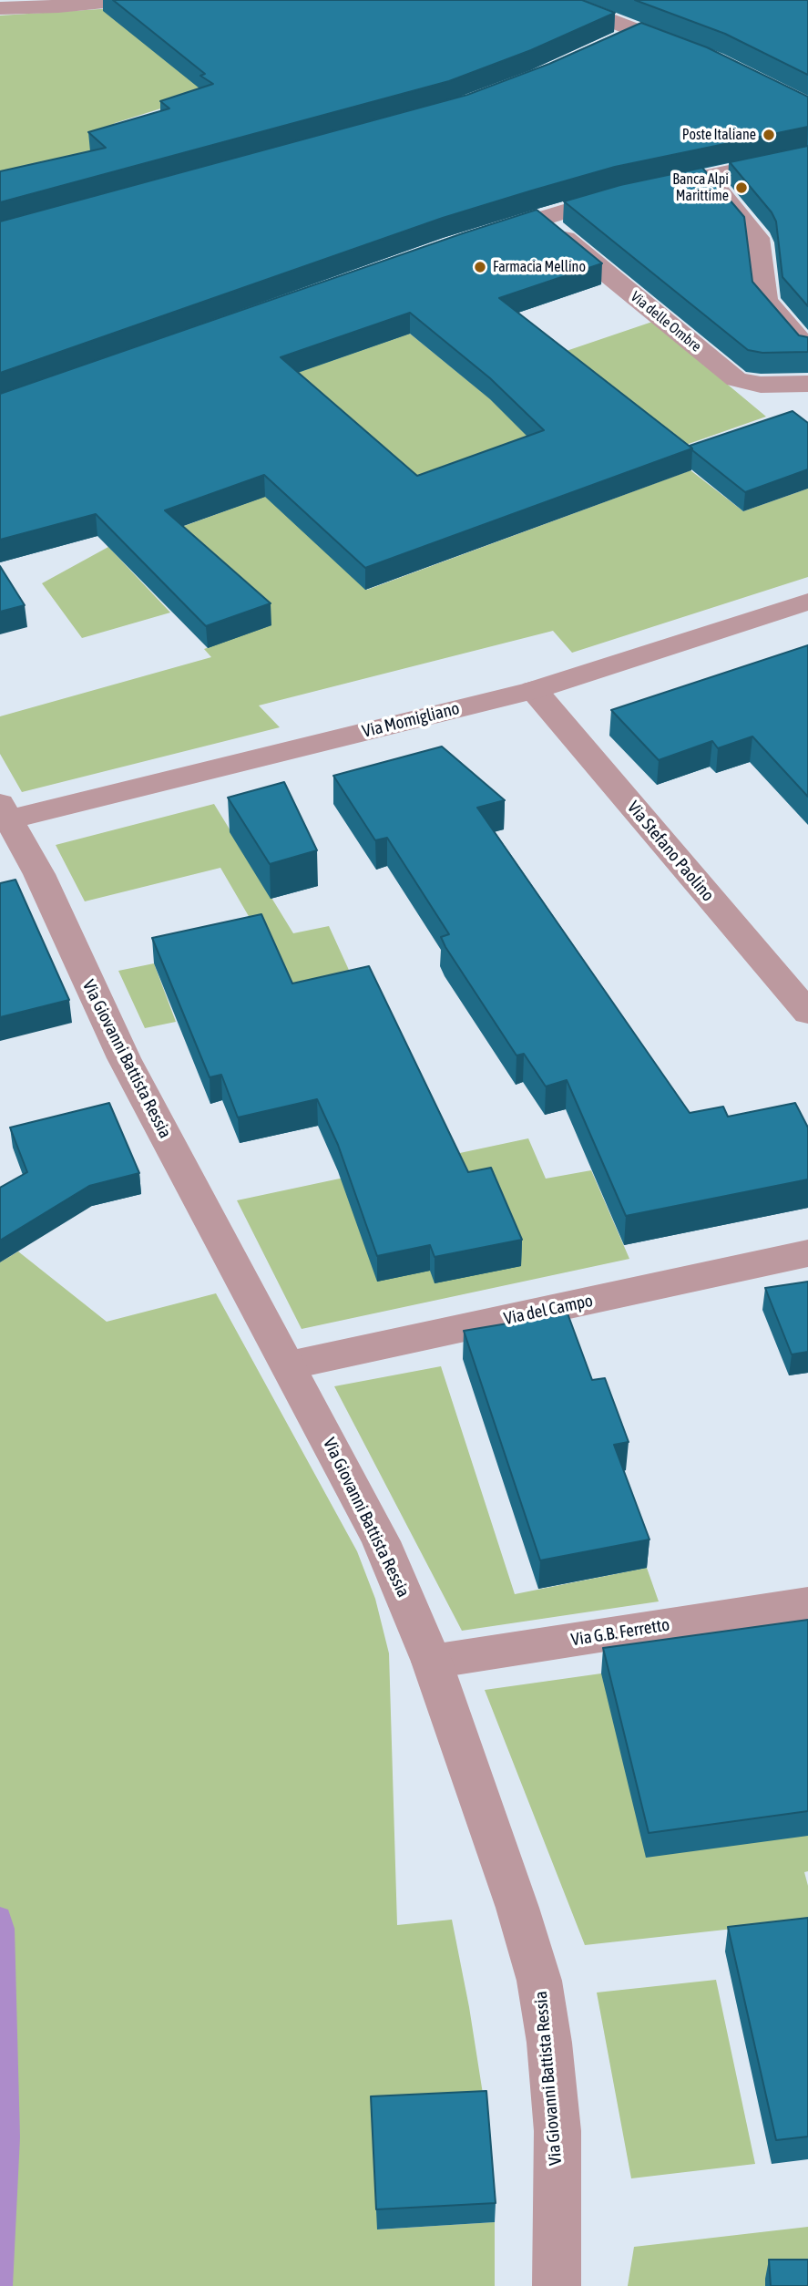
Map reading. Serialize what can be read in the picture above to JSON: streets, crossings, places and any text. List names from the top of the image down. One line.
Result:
{"streets":{"street":["Via delle Ombre","Via Momigliano","Via Stefano Paolino","Via Giovanni Battista Ressia","Via del Campo","Via G.B. Ferretto"]},"crossings":[["Via Momigliano","Via Stefano Paolino"],["Via Momigliano","Via Giovanni Battista Ressia"],["Via Giovanni Battista Ressia","Via del Campo"],["Via Giovanni Battista Ressia","Via G.B. Ferretto"]],"places":["Poste Italiane","Banca Alpi Marittime","Farmacia Mellino"]}
